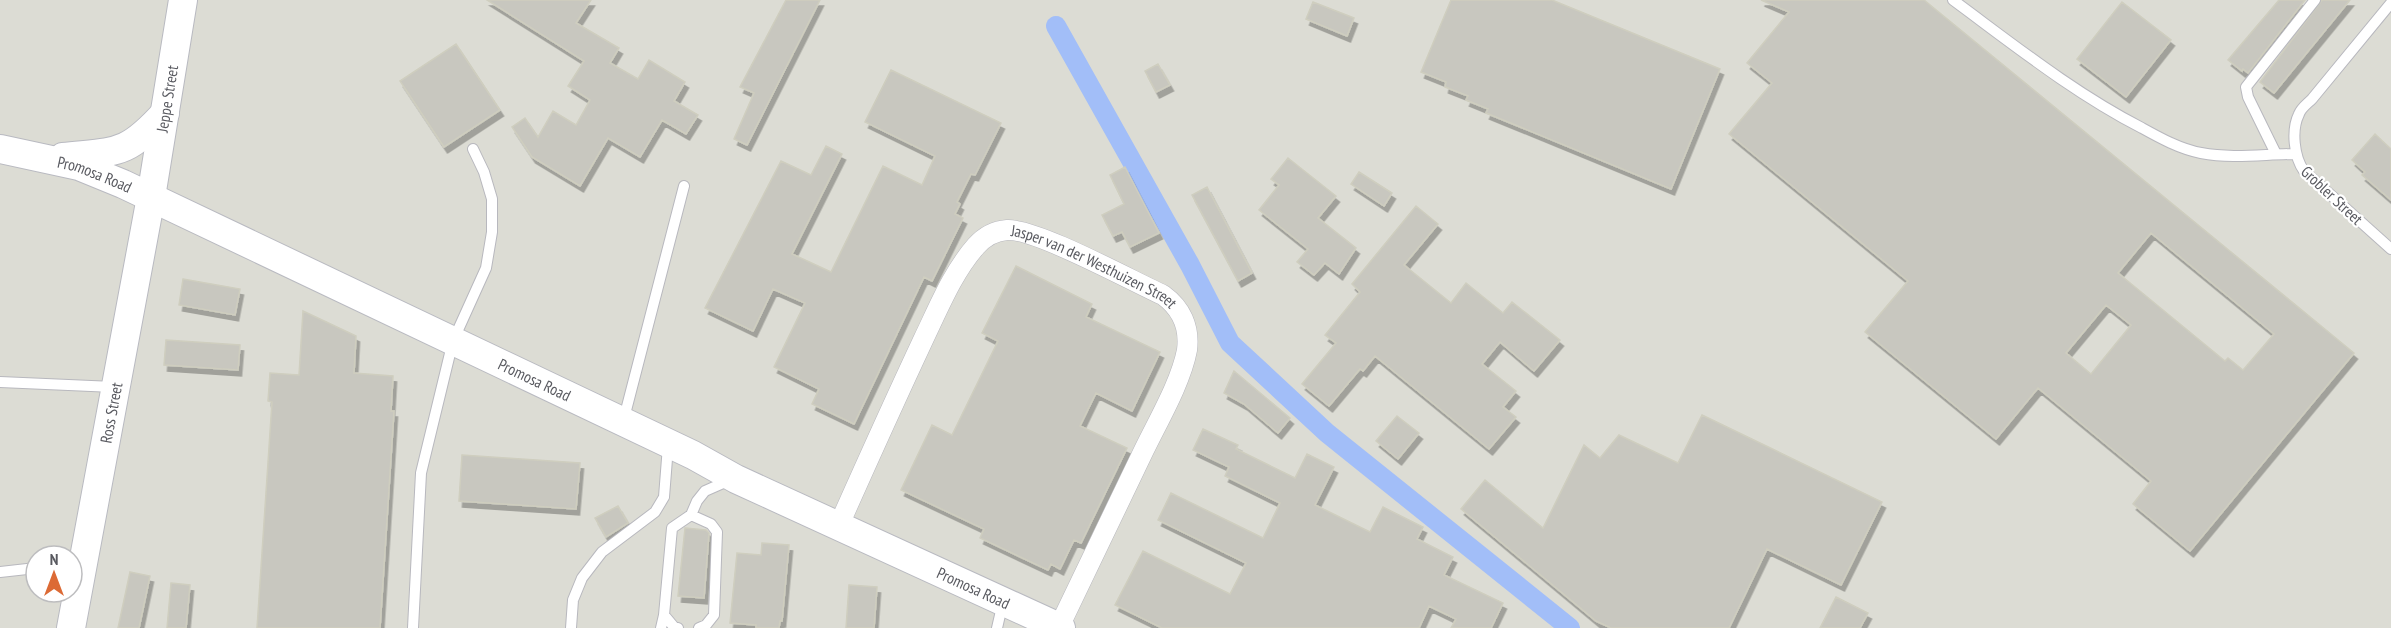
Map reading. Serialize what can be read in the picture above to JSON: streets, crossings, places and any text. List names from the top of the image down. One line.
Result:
{"streets":{"street":["Jeppe Street","Promosa Road","Jasper van der Westhuizen Street","Ross Street"],"lane":["Grobler Street"]},"crossings":[["Jeppe Street","Promosa Road"],["Jeppe Street","Ross Street"],["Promosa Road","Jasper van der Westhuizen Street"],["Promosa Road","Ross Street"]],"north":"top"}
